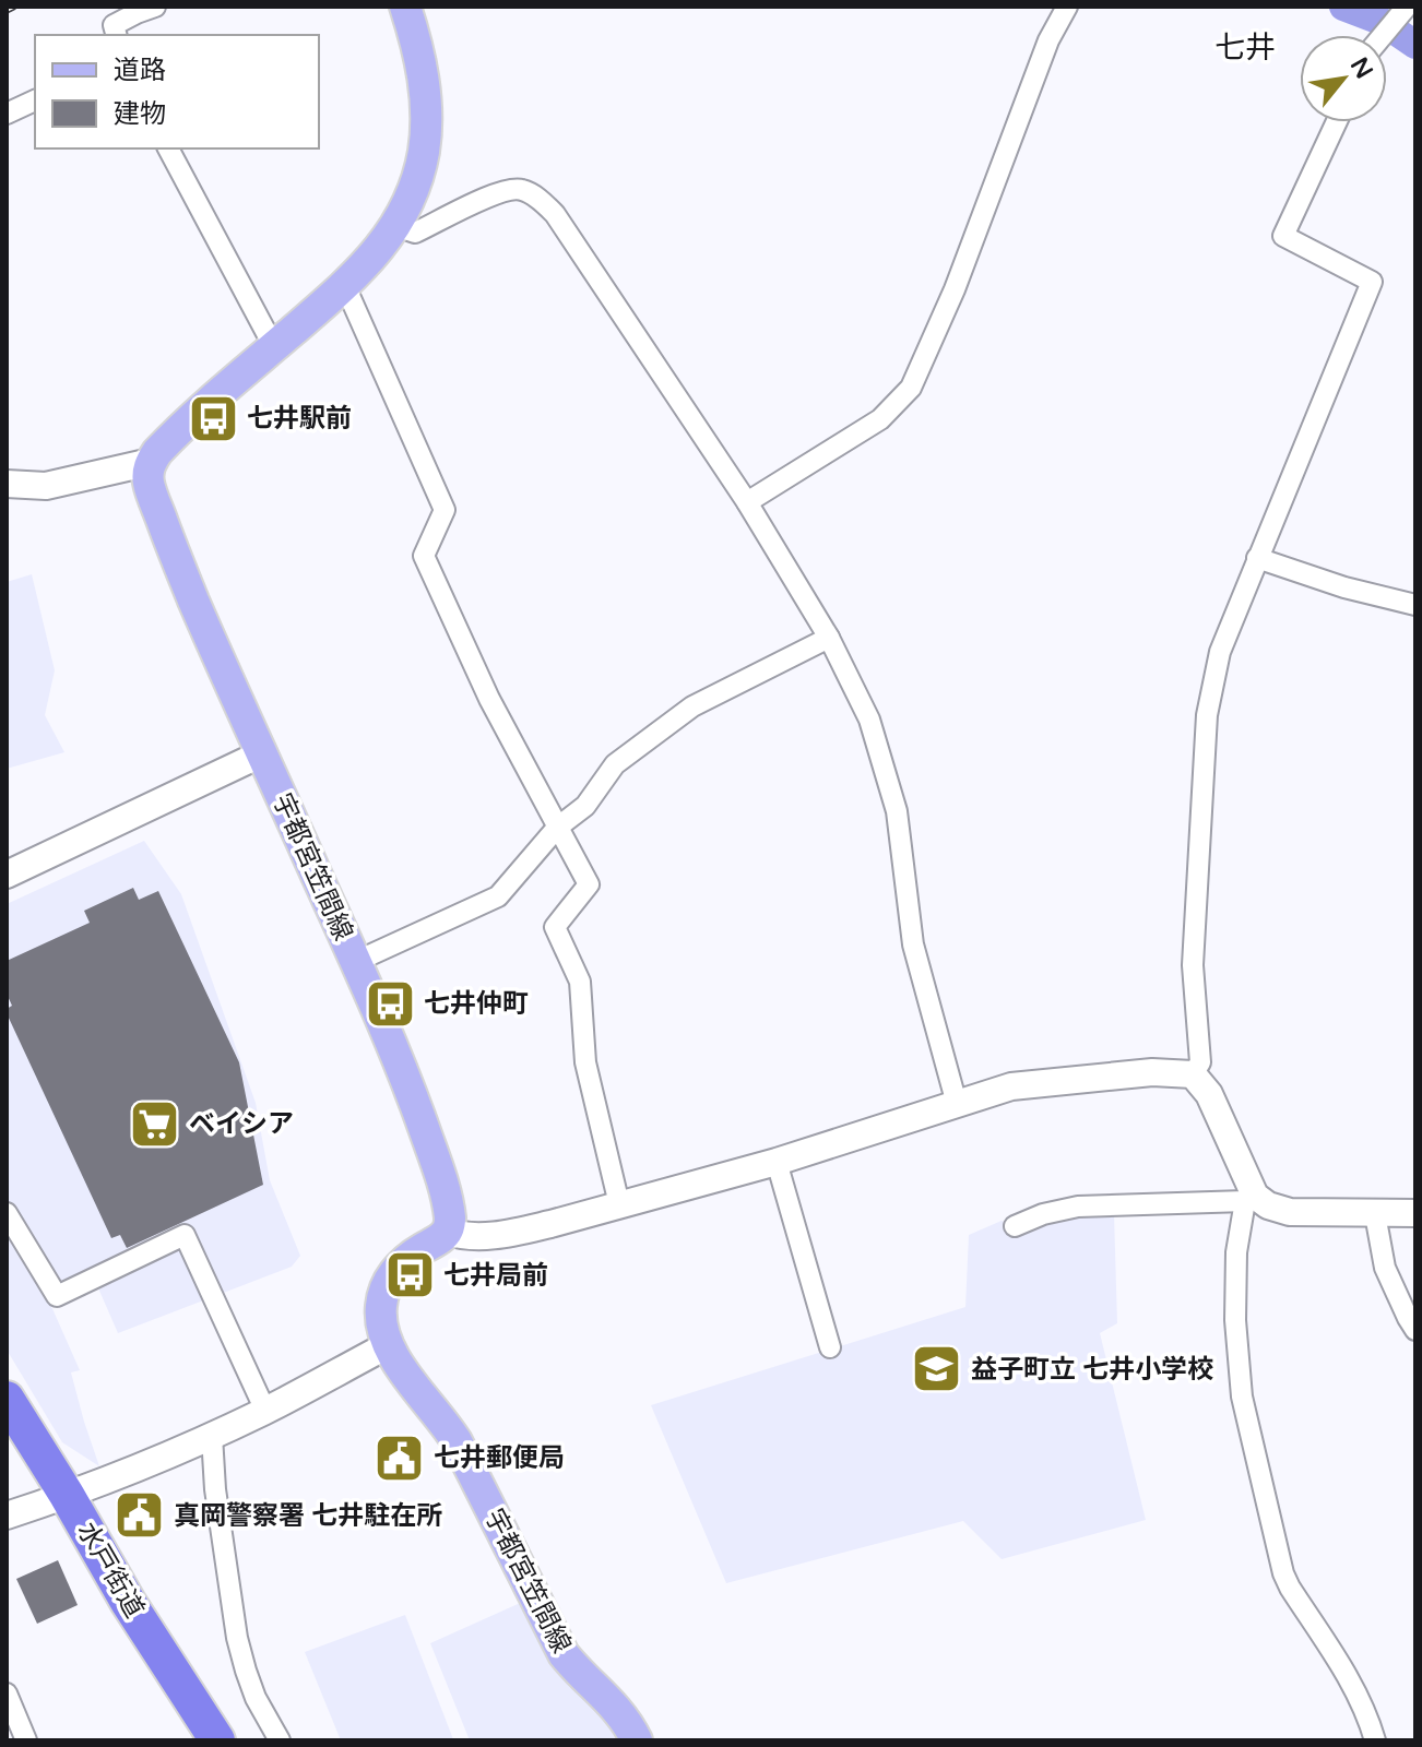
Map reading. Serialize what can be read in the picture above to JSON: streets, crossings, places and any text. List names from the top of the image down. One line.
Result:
{"streets":{"highway":["水戸街道"],"main road":["宇都宮笠間線"]},"districts":["七井"],"places":{"bus stop":["七井駅前","七井仲町","七井局前"],"supermarket":["ベイシア"],"school or university":["益子町立 七井小学校"],"public building":["七井郵便局","真岡警察署 七井駐在所"]},"legend":["道路","建物"],"north":"top right"}
